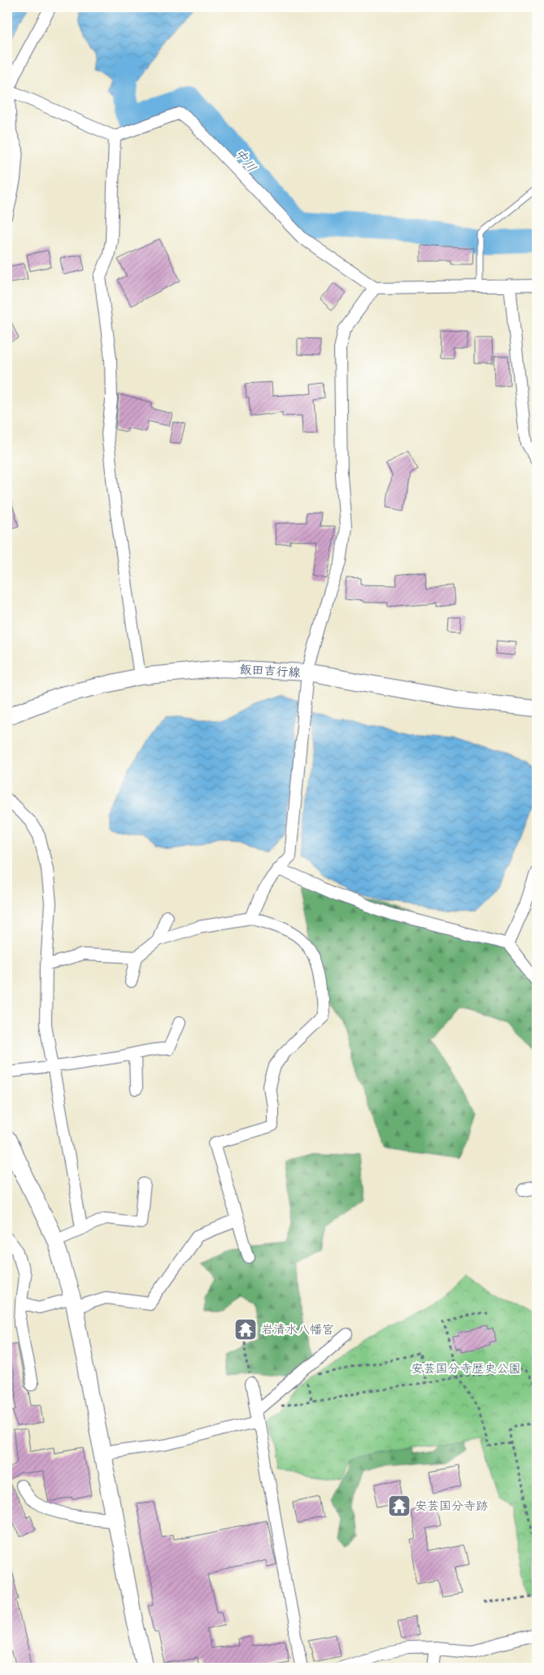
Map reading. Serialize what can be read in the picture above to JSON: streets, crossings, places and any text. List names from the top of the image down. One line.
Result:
{"streets":{"street":["飯田吉行線"]},"water":["中川"],"parks":["安芸国分寺歴史公園"],"places":{"temple":["岩清水八幡宮","安芸国分寺跡"]}}
